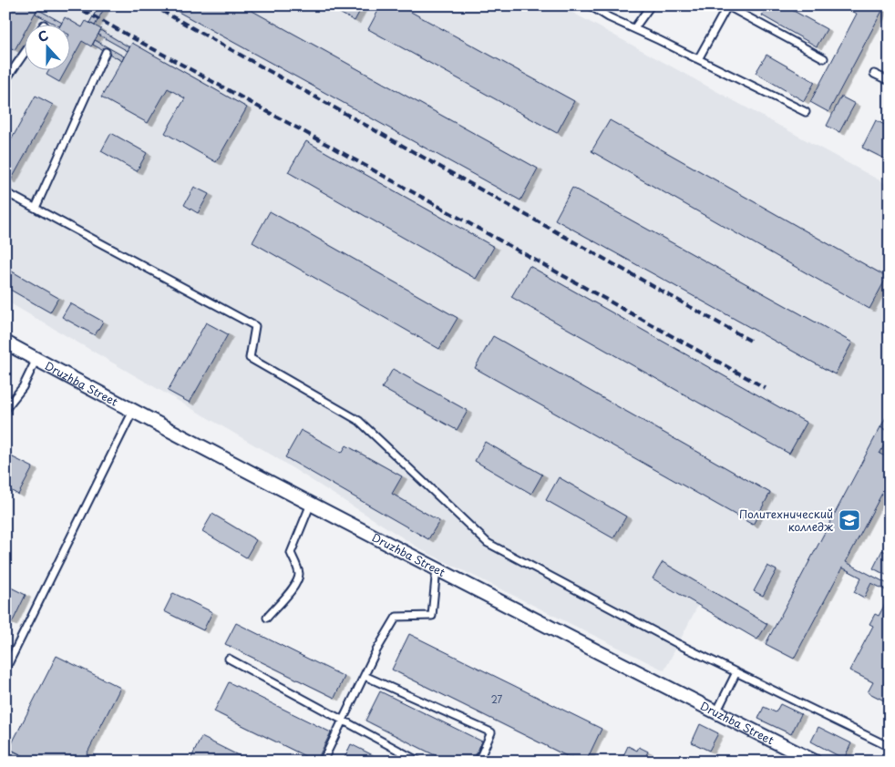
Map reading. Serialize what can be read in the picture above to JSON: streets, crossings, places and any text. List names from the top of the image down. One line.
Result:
{"streets":{"street":["Druzhba Street"]},"places":{"school or university":["Политехнический колледж"]},"house_numbers":["27"],"north":"top"}
